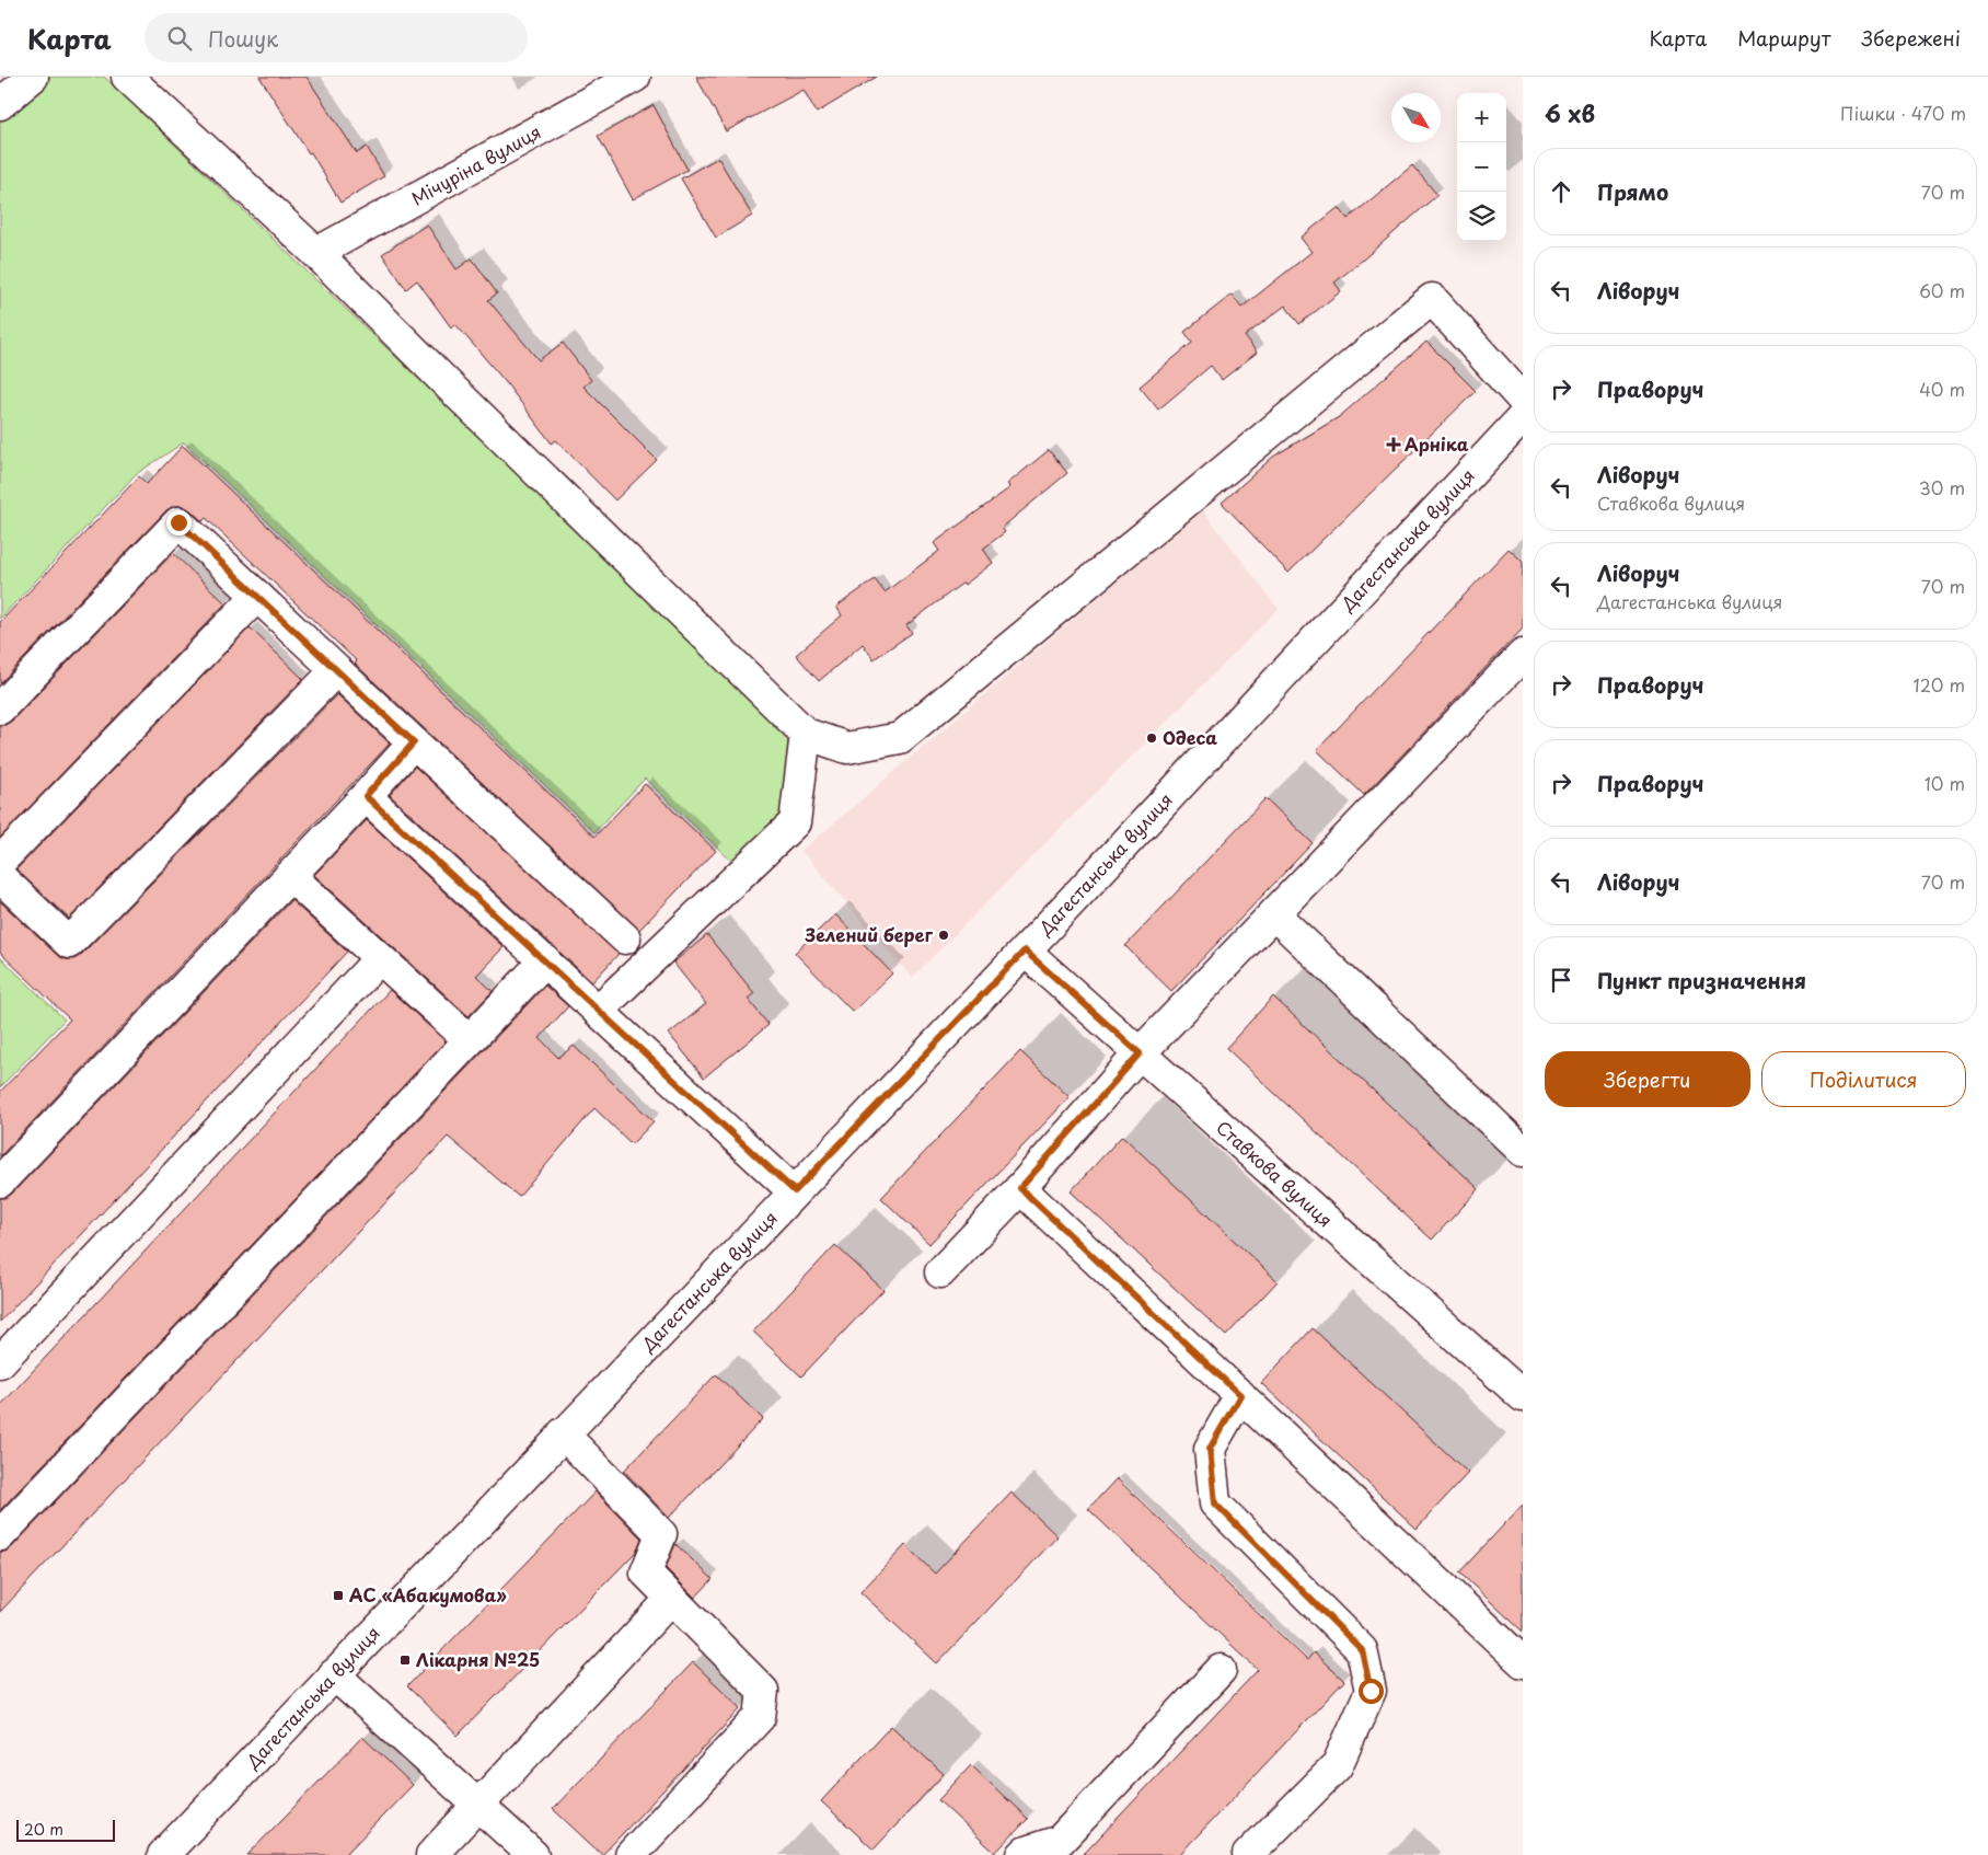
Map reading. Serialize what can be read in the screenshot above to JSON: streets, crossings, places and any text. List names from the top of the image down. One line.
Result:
{"streets":{"street":["Мічуріна вулиця","Дагестанська вулиця","Ставкова вулиця"]},"crossings":[["Дагестанська вулиця","Ставкова вулиця"]],"places":{"health":["Арніка"],"other":["Одеса","Зелений берег"],"transit":["АС «Абакумова»","Лікарня №25"]},"scale_bar":"20 m","north":"bottom right","page":{"header":"Карта","search":"Пошук","nav":["Карта","Маршрут","Збережені"],"heading":["6 хв","Пішки · 470 m"],"map_buttons":["+","−"],"list":[["Прямо","70 m"],["Ліворуч","60 m"],["Праворуч","40 m"],["Ліворуч","Ставкова вулиця","30 m"],["Ліворуч","Дагестанська вулиця","70 m"],["Праворуч","120 m"],["Праворуч","10 m"],["Ліворуч","70 m"],"Пункт призначення"],"buttons":["Зберегти","Поділитися"],"scale":"20 m"}}
